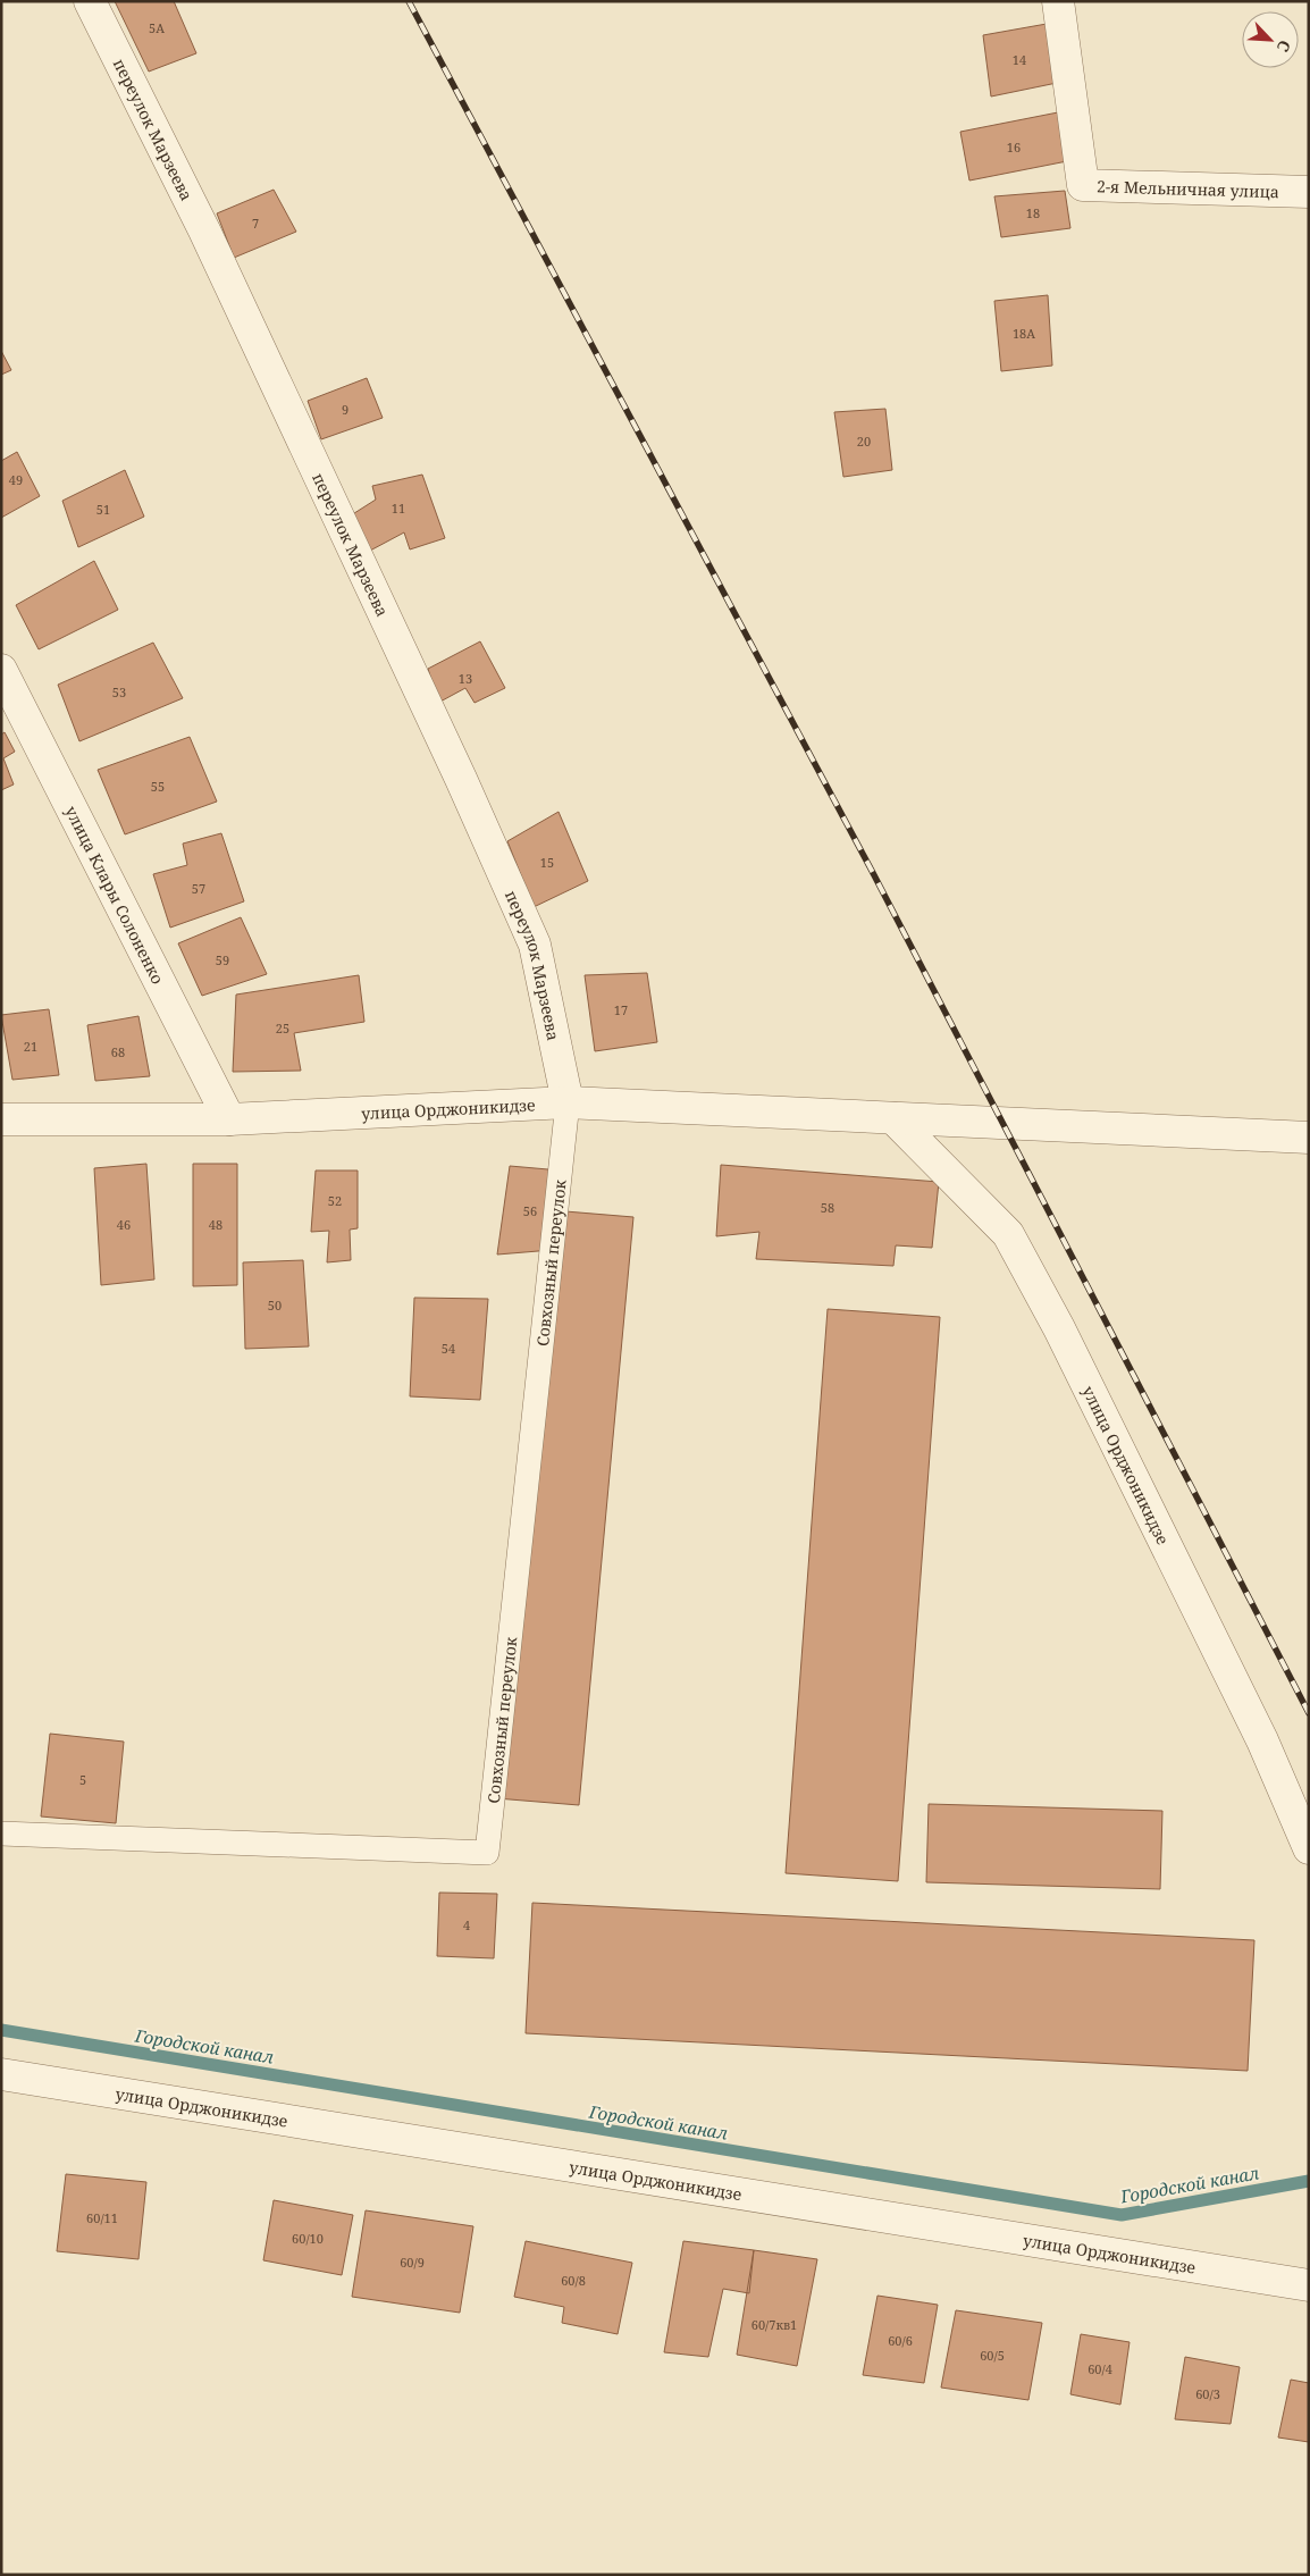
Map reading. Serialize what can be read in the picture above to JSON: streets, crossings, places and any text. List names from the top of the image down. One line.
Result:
{"streets":{"street":["переулок Марзеева","2-я Мельничная улица","улица Клары Солоненко","улица Орджоникидзе"],"lane":["Совхозный переулок"]},"crossings":[["переулок Марзеева","улица Орджоникидзе"],["переулок Марзеева","Совхозный переулок"],["улица Клары Солоненко","улица Орджоникидзе"],["улица Орджоникидзе","Совхозный переулок"]],"water":["Городской канал"],"house_numbers":["5А","14","16","18","7","18А","9","20","49","11","51","13","53","55","15","57","59","17","25","21","68","52","58","56","46","48","50","54","5","4","60/11","60/10","60/9","60/8","60/7кв1","60/6","60/5","60/4","60/3"],"north":"bottom right"}
